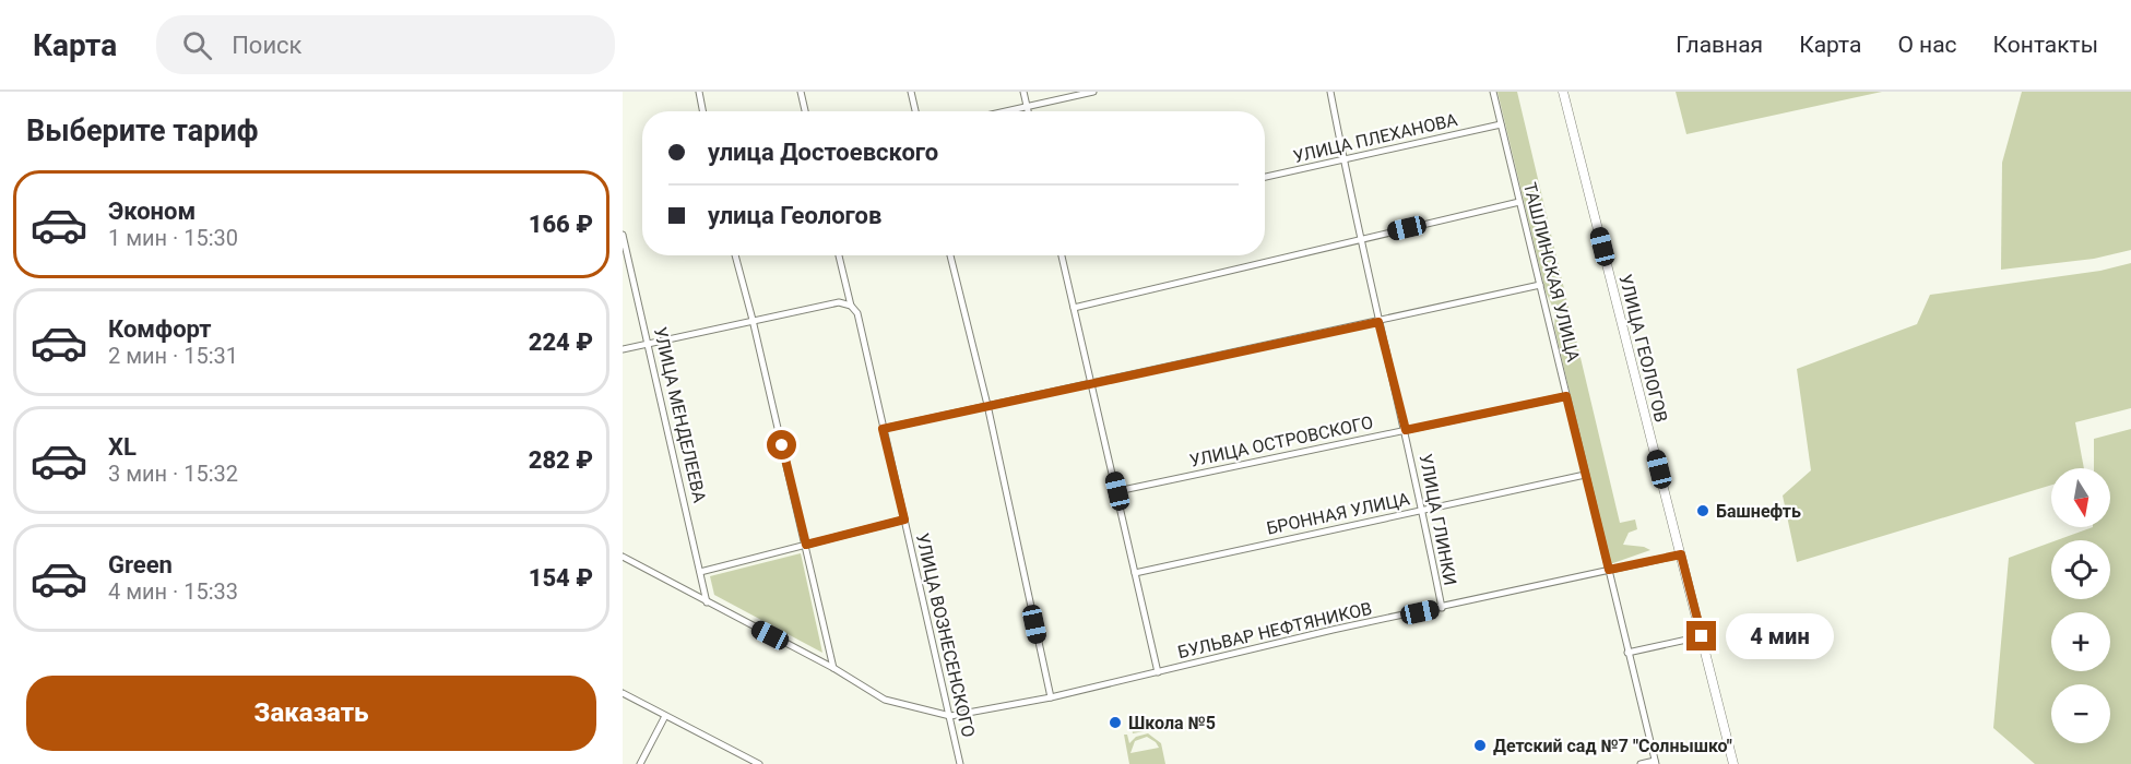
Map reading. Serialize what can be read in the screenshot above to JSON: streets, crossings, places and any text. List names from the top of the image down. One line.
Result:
{"streets":{"main road":["УЛИЦА ГЕОЛОГОВ"],"street":["УЛИЦА ПЛЕХАНОВА","ТАШЛИНСКАЯ УЛИЦА","УЛИЦА МЕНДЕЛЕЕВА","УЛИЦА ОСТРОВСКОГО","БРОННАЯ УЛИЦА","УЛИЦА ГЛИНКИ","БУЛЬВАР НЕФТЯНИКОВ","УЛИЦА ВОЗНЕСЕНСКОГО"]},"crossings":[["УЛИЦА ПЛЕХАНОВА","ТАШЛИНСКАЯ УЛИЦА"],["УЛИЦА ПЛЕХАНОВА","УЛИЦА ГЛИНКИ"],["ТАШЛИНСКАЯ УЛИЦА","УЛИЦА ОСТРОВСКОГО"],["ТАШЛИНСКАЯ УЛИЦА","БРОННАЯ УЛИЦА"],["ТАШЛИНСКАЯ УЛИЦА","БУЛЬВАР НЕФТЯНИКОВ"],["УЛИЦА ГЕОЛОГОВ","БУЛЬВАР НЕФТЯНИКОВ"],["УЛИЦА ОСТРОВСКОГО","УЛИЦА ГЛИНКИ"],["БРОННАЯ УЛИЦА","УЛИЦА ГЛИНКИ"],["УЛИЦА ГЛИНКИ","БУЛЬВАР НЕФТЯНИКОВ"],["БУЛЬВАР НЕФТЯНИКОВ","УЛИЦА ВОЗНЕСЕНСКОГО"]],"places":["Башнефть","Школа №5","Детский сад №7 \"Солнышко\""],"north":"bottom","page":{"header":"Карта","search":"Поиск","nav":["Главная","Карта","О нас","Контакты"],"heading":"Выберите тариф","banner":["улица Достоевского","улица Геологов"],"list":[{"name":"Эконом","note":"1 мин · 15:30","value":"166 ₽"},{"name":"Комфорт","note":"2 мин · 15:31","value":"224 ₽"},{"name":"XL","note":"3 мин · 15:32","value":"282 ₽"},{"name":"Green","note":"4 мин · 15:33","value":"154 ₽"}],"map_buttons":["+","−"],"bubble":"4 мин","buttons":"Заказать"}}
